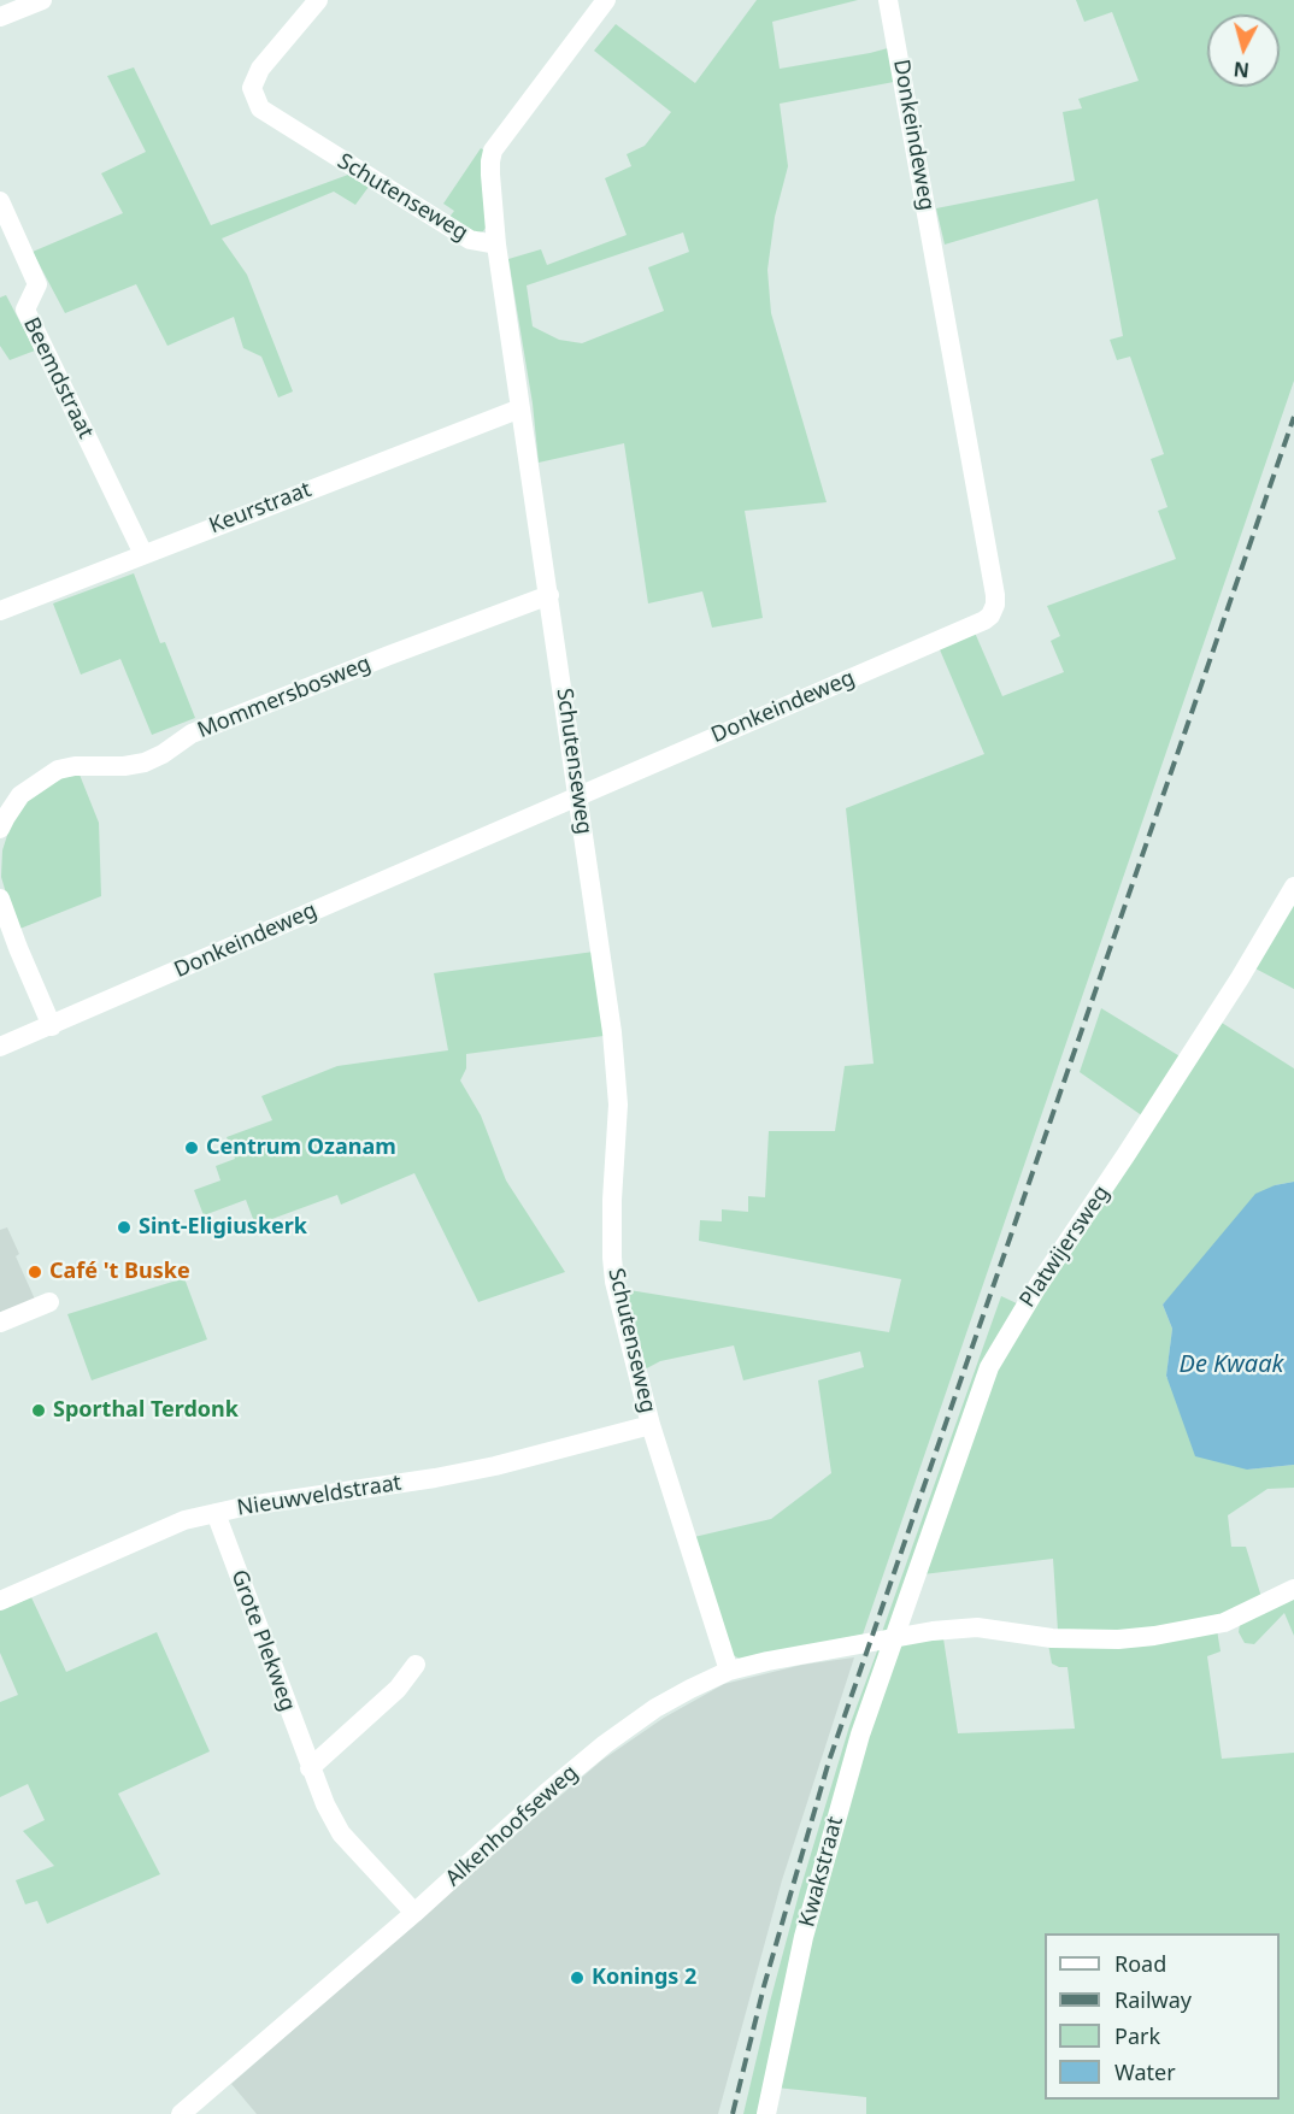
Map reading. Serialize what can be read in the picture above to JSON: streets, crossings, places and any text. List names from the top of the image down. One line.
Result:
{"streets":{"street":["Donkeindeweg","Schutenseweg","Beemdstraat","Keurstraat","Mommersbosweg","Platwijersweg","Nieuwveldstraat","Grote Plekweg","Alkenhoofseweg","Kwakstraat"]},"crossings":[["Donkeindeweg","Schutenseweg"],["Schutenseweg","Keurstraat"],["Schutenseweg","Mommersbosweg"],["Schutenseweg","Nieuwveldstraat"],["Schutenseweg","Alkenhoofseweg"],["Beemdstraat","Keurstraat"],["Platwijersweg","Alkenhoofseweg"],["Platwijersweg","Kwakstraat"],["Nieuwveldstraat","Grote Plekweg"],["Grote Plekweg","Alkenhoofseweg"],["Alkenhoofseweg","Kwakstraat"]],"water":["De Kwaak"],"places":["Centrum Ozanam","Sint-Eligiuskerk","Café 't Buske","Sporthal Terdonk","Konings 2"],"legend":["Road","Railway","Park","Water"],"north":"bottom"}
